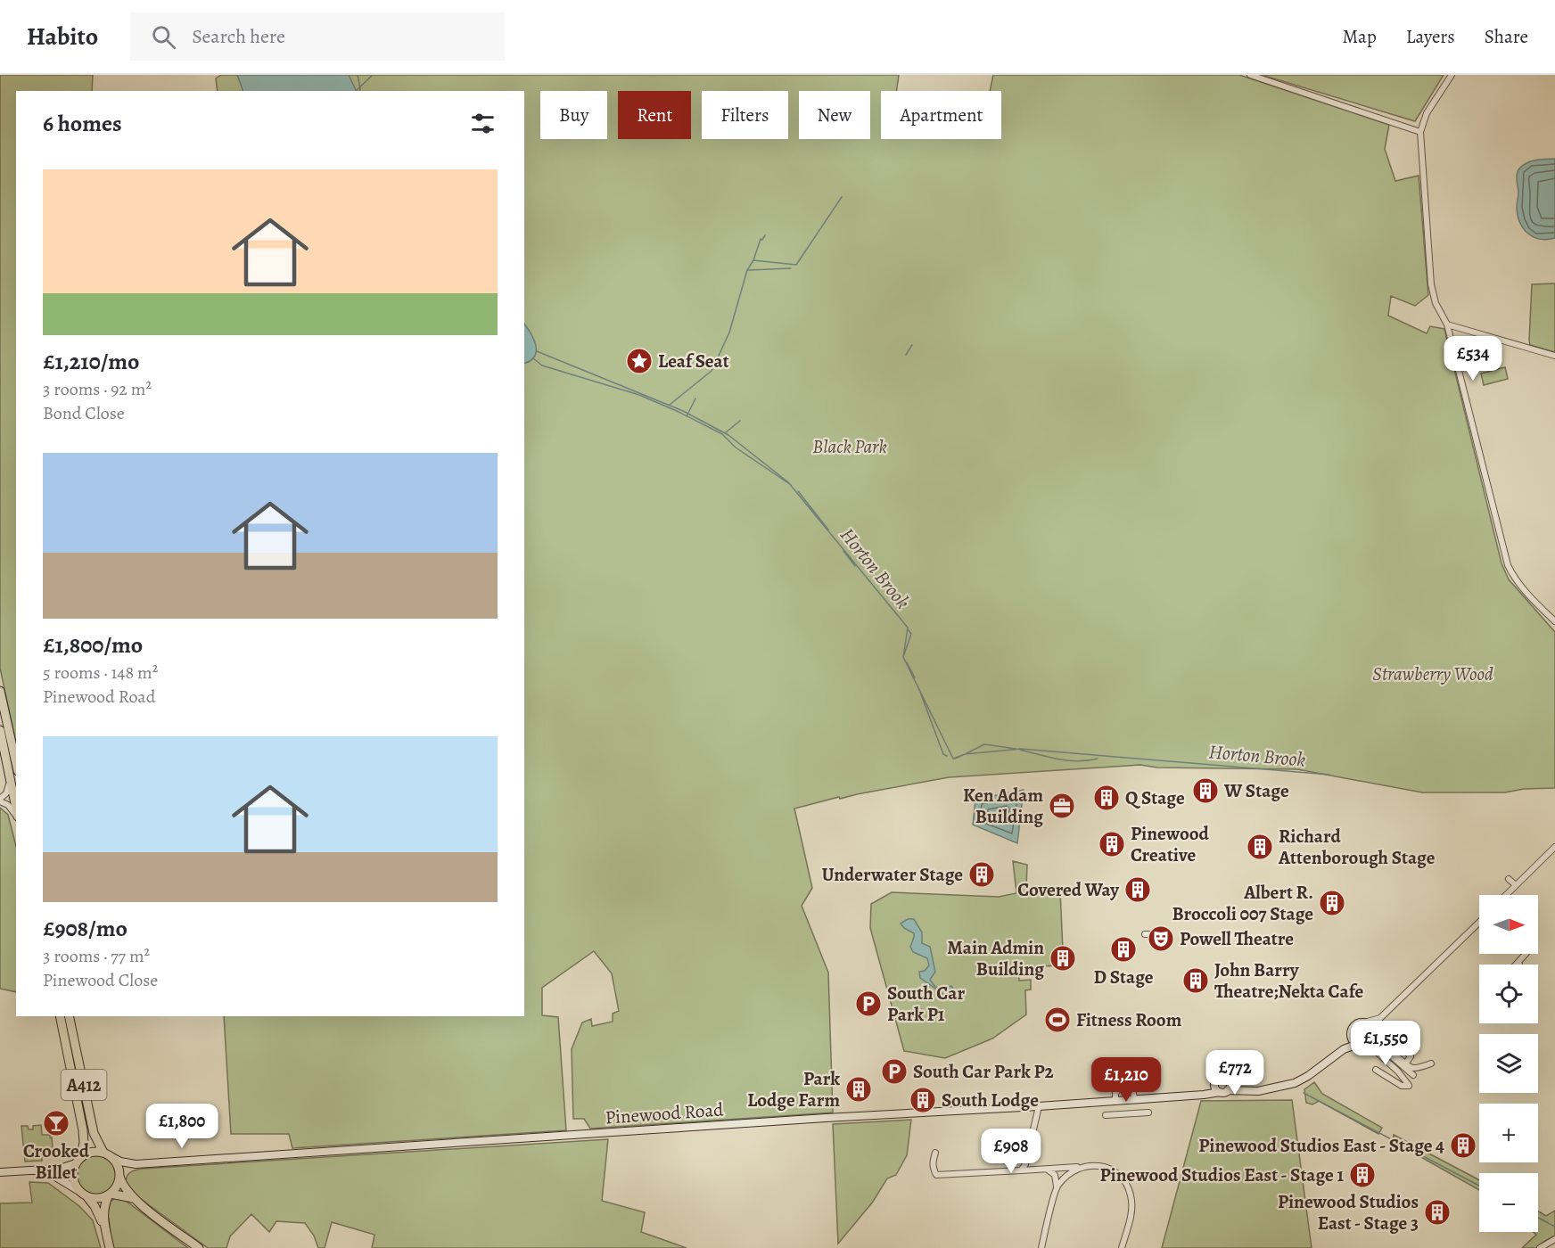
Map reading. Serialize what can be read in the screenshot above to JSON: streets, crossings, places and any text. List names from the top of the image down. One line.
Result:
{"streets":{"main road":["A412"],"street":["Pinewood Road"]},"crossings":[["A412","Pinewood Road"]],"water":["Horton Brook"],"parks":["Black Park","Strawberry Wood"],"places":{"place":["Leaf Seat"],"building":["W Stage","Q Stage","Pinewood Creative","Richard Attenborough Stage","Underwater Stage","Covered Way","Albert R. Broccoli 007 Stage","D Stage","Main Admin Building","John Barry Theatre;Nekta Cafe","Park Lodge Farm","South Lodge","Pinewood Studios East - Stage 4","Pinewood Studios East - Stage 1","Pinewood Studios East - Stage 3"],"office":["Ken Adam Building"],"theatre":["Powell Theatre"],"parking":["South Car Park P1","South Car Park P2"],"sports":["Fitness Room"],"bar":["Crooked Billet"]},"north":"right","page":{"header":"Habito","search":"Search here","nav":["Map","Layers","Share"],"chip":["Buy","Rent","Filters","New","Apartment"],"heading":"6 homes","list":[{"name":"£1,210/mo","note":"3 rooms · 92 m² · Bond Close"},{"name":"£1,800/mo","note":"5 rooms · 148 m² · Pinewood Road"},{"name":"£908/mo","note":"3 rooms · 77 m² · Pinewood Close"}],"price":["£534","£1,550","£772","£1,210","£1,800","£908"],"map_buttons":["+","−"]}}
